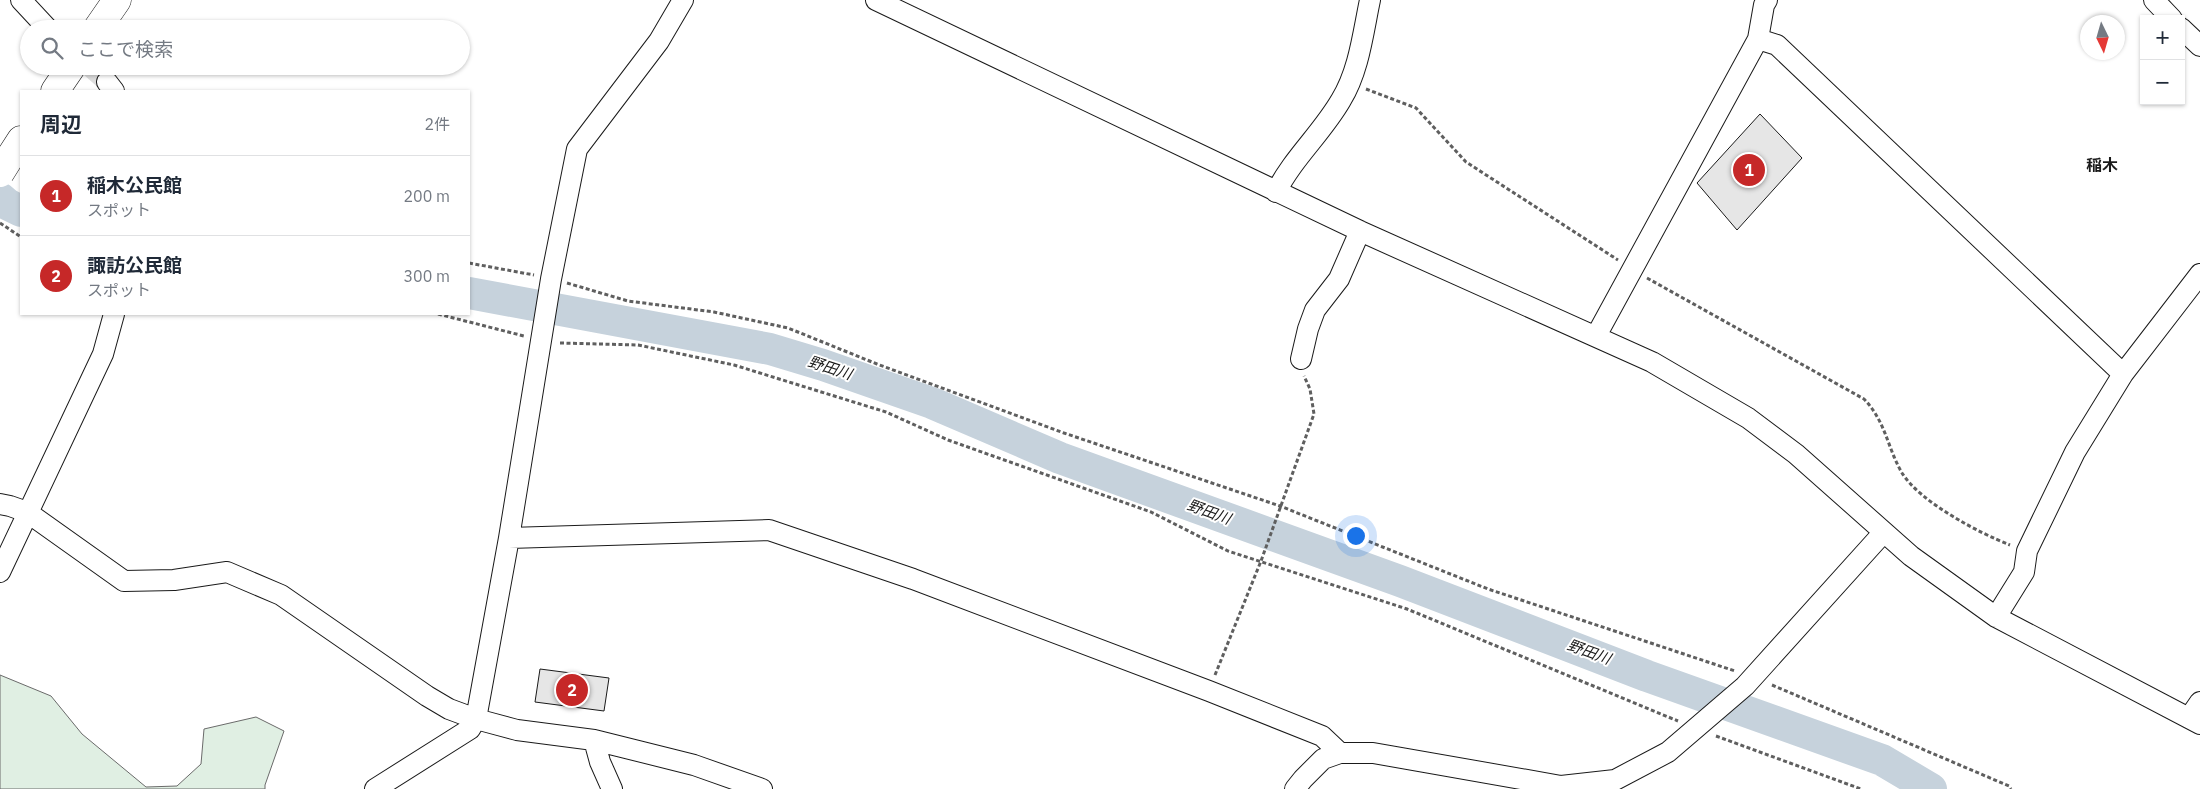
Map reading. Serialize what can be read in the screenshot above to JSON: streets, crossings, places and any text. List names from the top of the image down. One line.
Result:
{"districts":["稲木"],"water":["野田川"],"north":"bottom","page":{"map_buttons":["+","−"],"search":"ここで検索","heading":["周辺","2件"],"pins":["1","2"],"list":[{"mark":"1","name":"稲木公民館","note":"スポット","value":"200 m"},{"mark":"2","name":"諏訪公民館","note":"スポット","value":"300 m"}]}}
